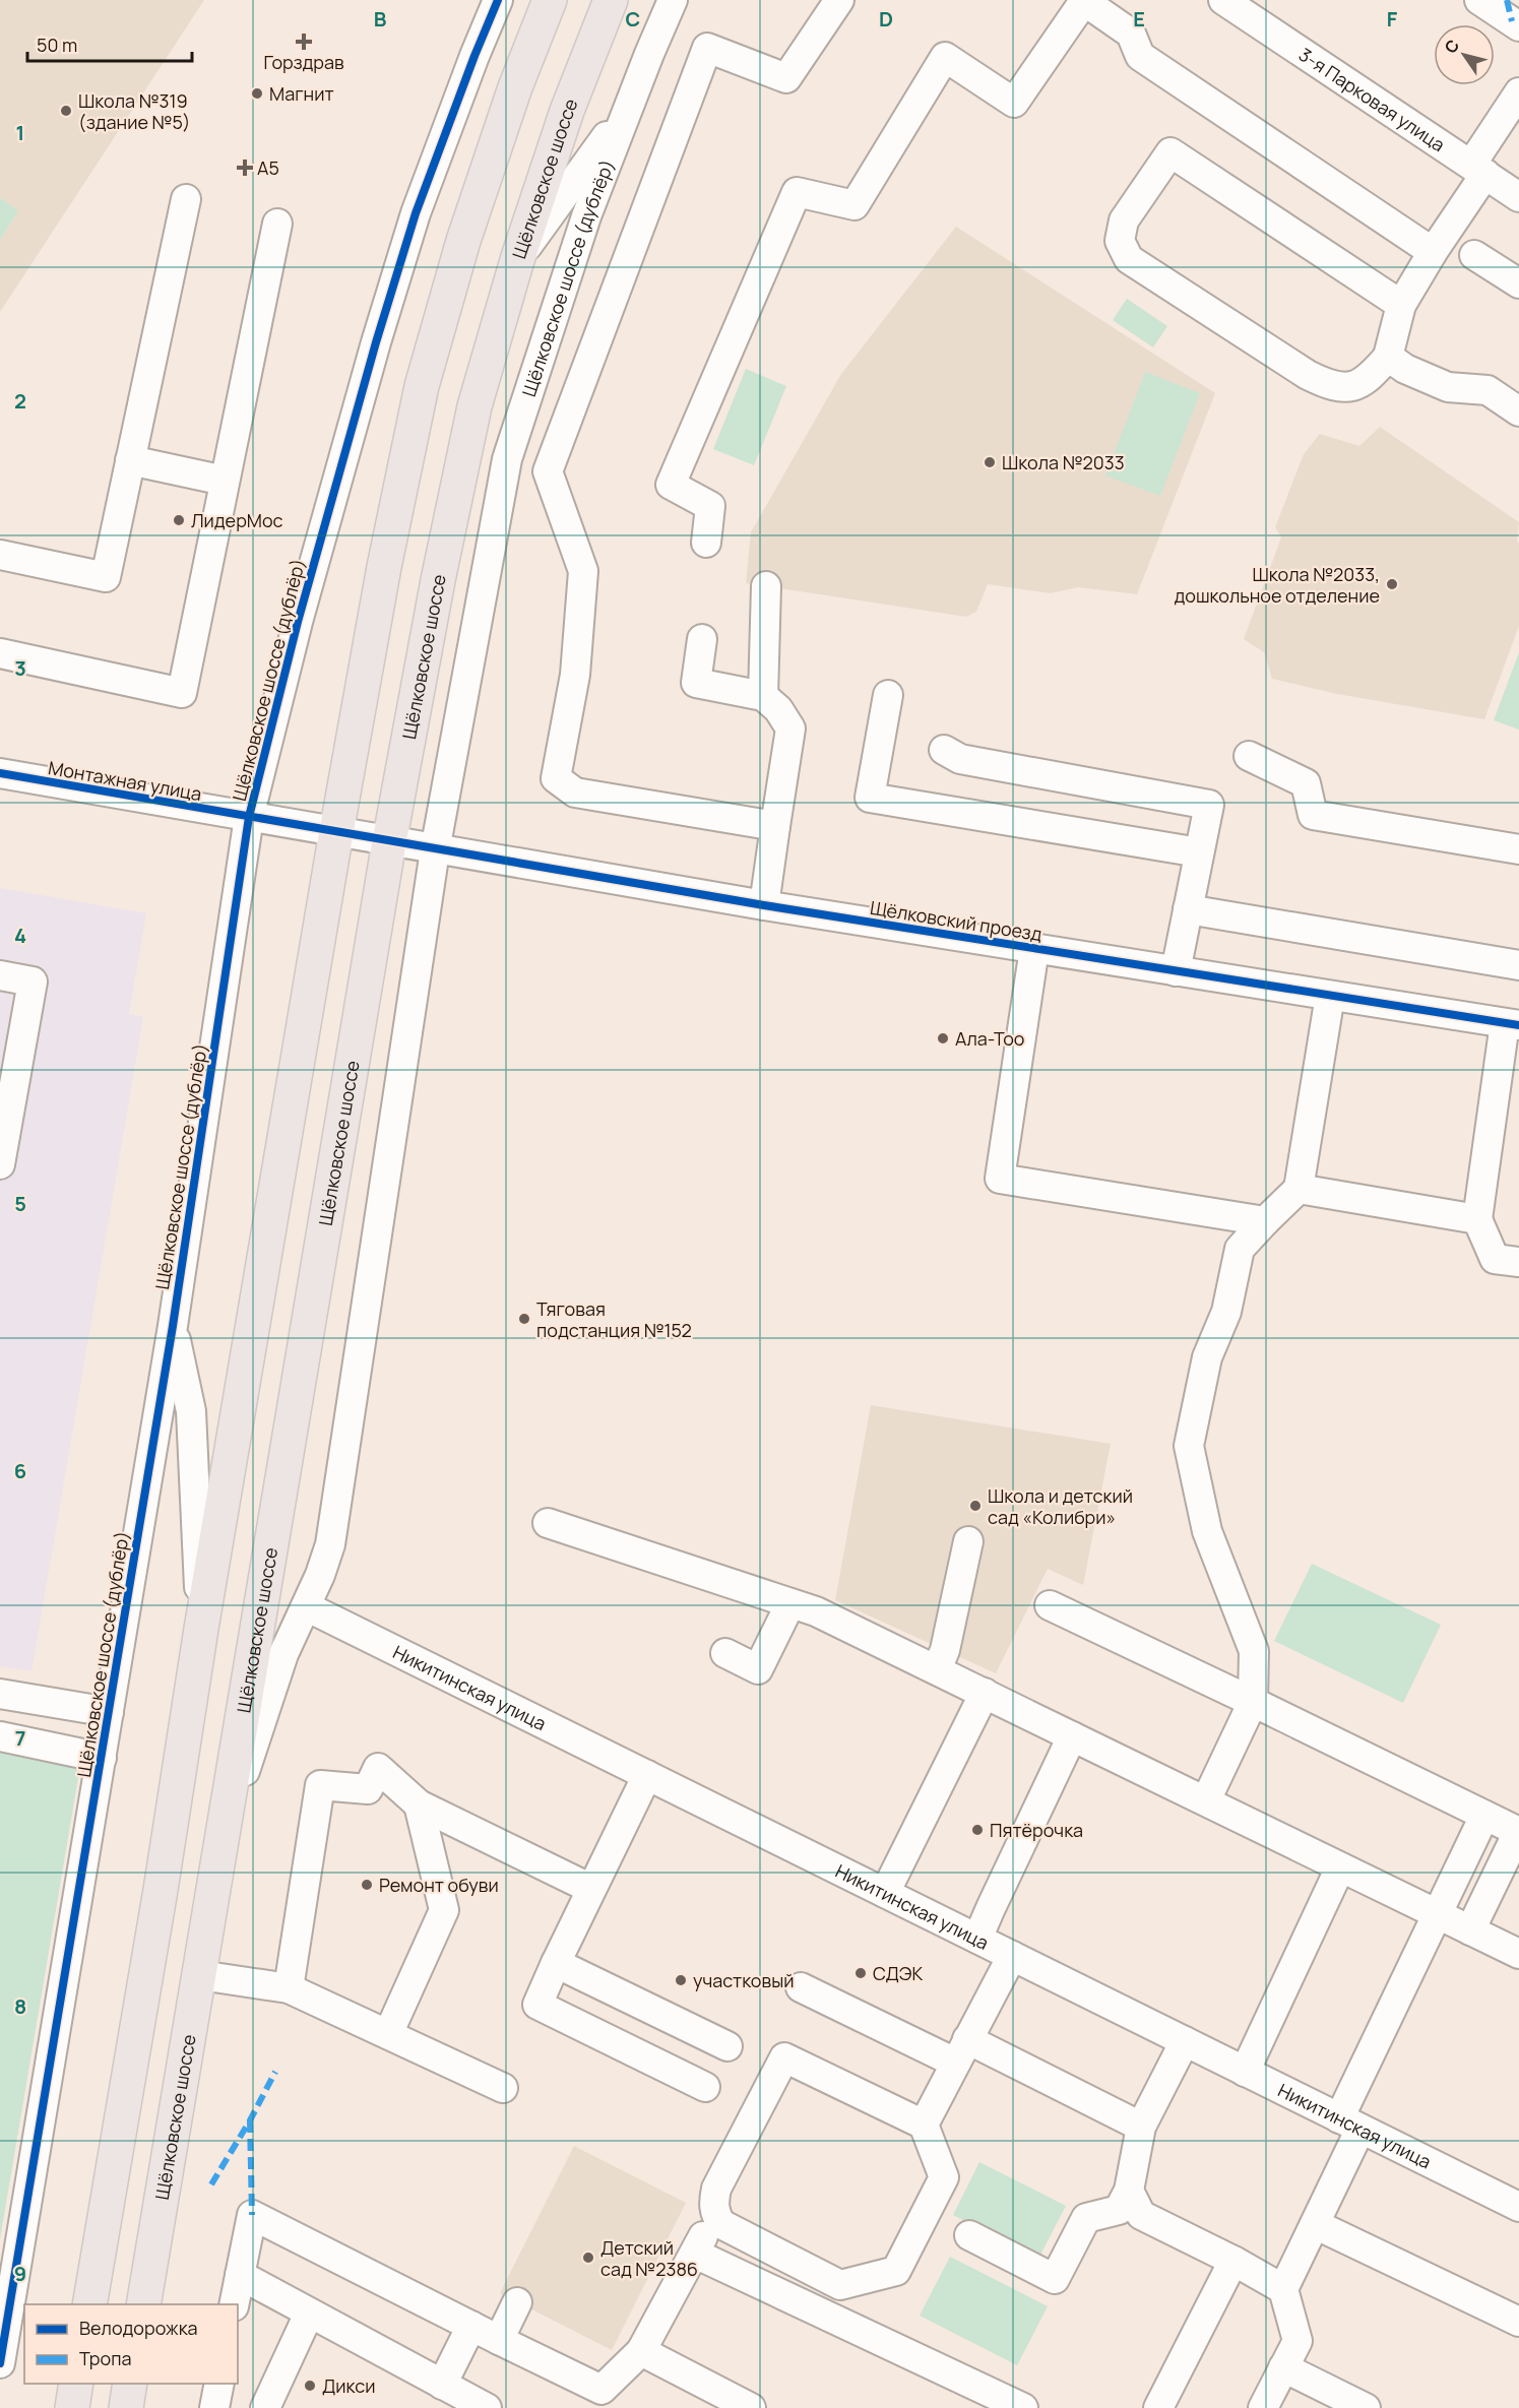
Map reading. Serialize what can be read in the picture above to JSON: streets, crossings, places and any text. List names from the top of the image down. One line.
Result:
{"streets":{"main road":["Щёлковское шоссе"],"street":["3-я Парковая улица","Щёлковское шоссе (дублёр)","Монтажная улица","Щёлковский проезд","Никитинская улица"]},"crossings":[["Щёлковское шоссе","Щёлковское шоссе (дублёр)"],["Щёлковское шоссе","Монтажная улица"],["Щёлковское шоссе","Щёлковский проезд"],["Щёлковское шоссе (дублёр)","Монтажная улица"],["Щёлковское шоссе (дублёр)","Щёлковский проезд"],["Щёлковское шоссе (дублёр)","Никитинская улица"],["Монтажная улица","Щёлковский проезд"]],"places":{"health":["Горздрав","А5"],"other":["Магнит","Школа №319 (здание №5)","Школа №2033","ЛидерМос","Школа №2033, дошкольное отделение","Ала-Тоо","Тяговая подстанция №152","Школа и детский сад «Колибри»","Пятёрочка","Ремонт обуви","СДЭК","участковый","Детский сад №2386","Дикси"]},"legend":["Велодорожка","Тропа"],"scale_bar":"50 m","north":"top left","grid":{"columns":["B","C","D","E","F"],"rows":["1","2","3","4","5","6","7","8","9"]}}
